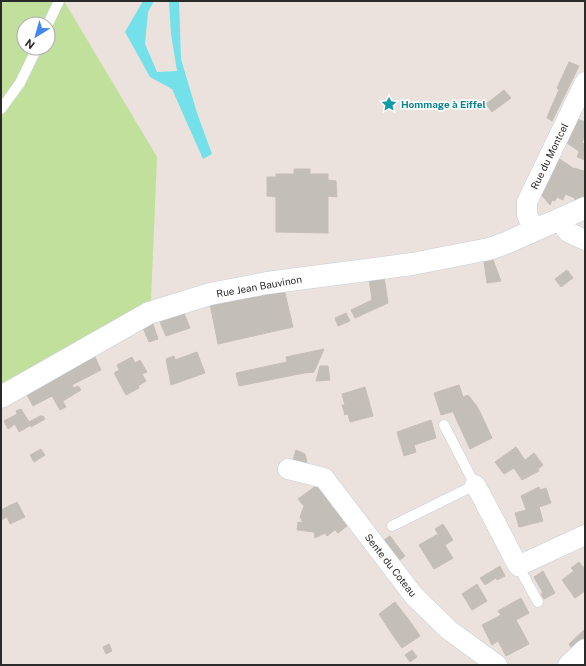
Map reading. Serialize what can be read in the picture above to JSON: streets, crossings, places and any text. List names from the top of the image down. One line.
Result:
{"streets":{"main road":["Rue Jean Bauvinon"],"street":["Rue du Montcel","Sente du Coteau"]},"crossings":[["Rue du Montcel","Rue Jean Bauvinon"]],"places":{"place":["Hommage à Eiffel"]},"north":"bottom left"}
